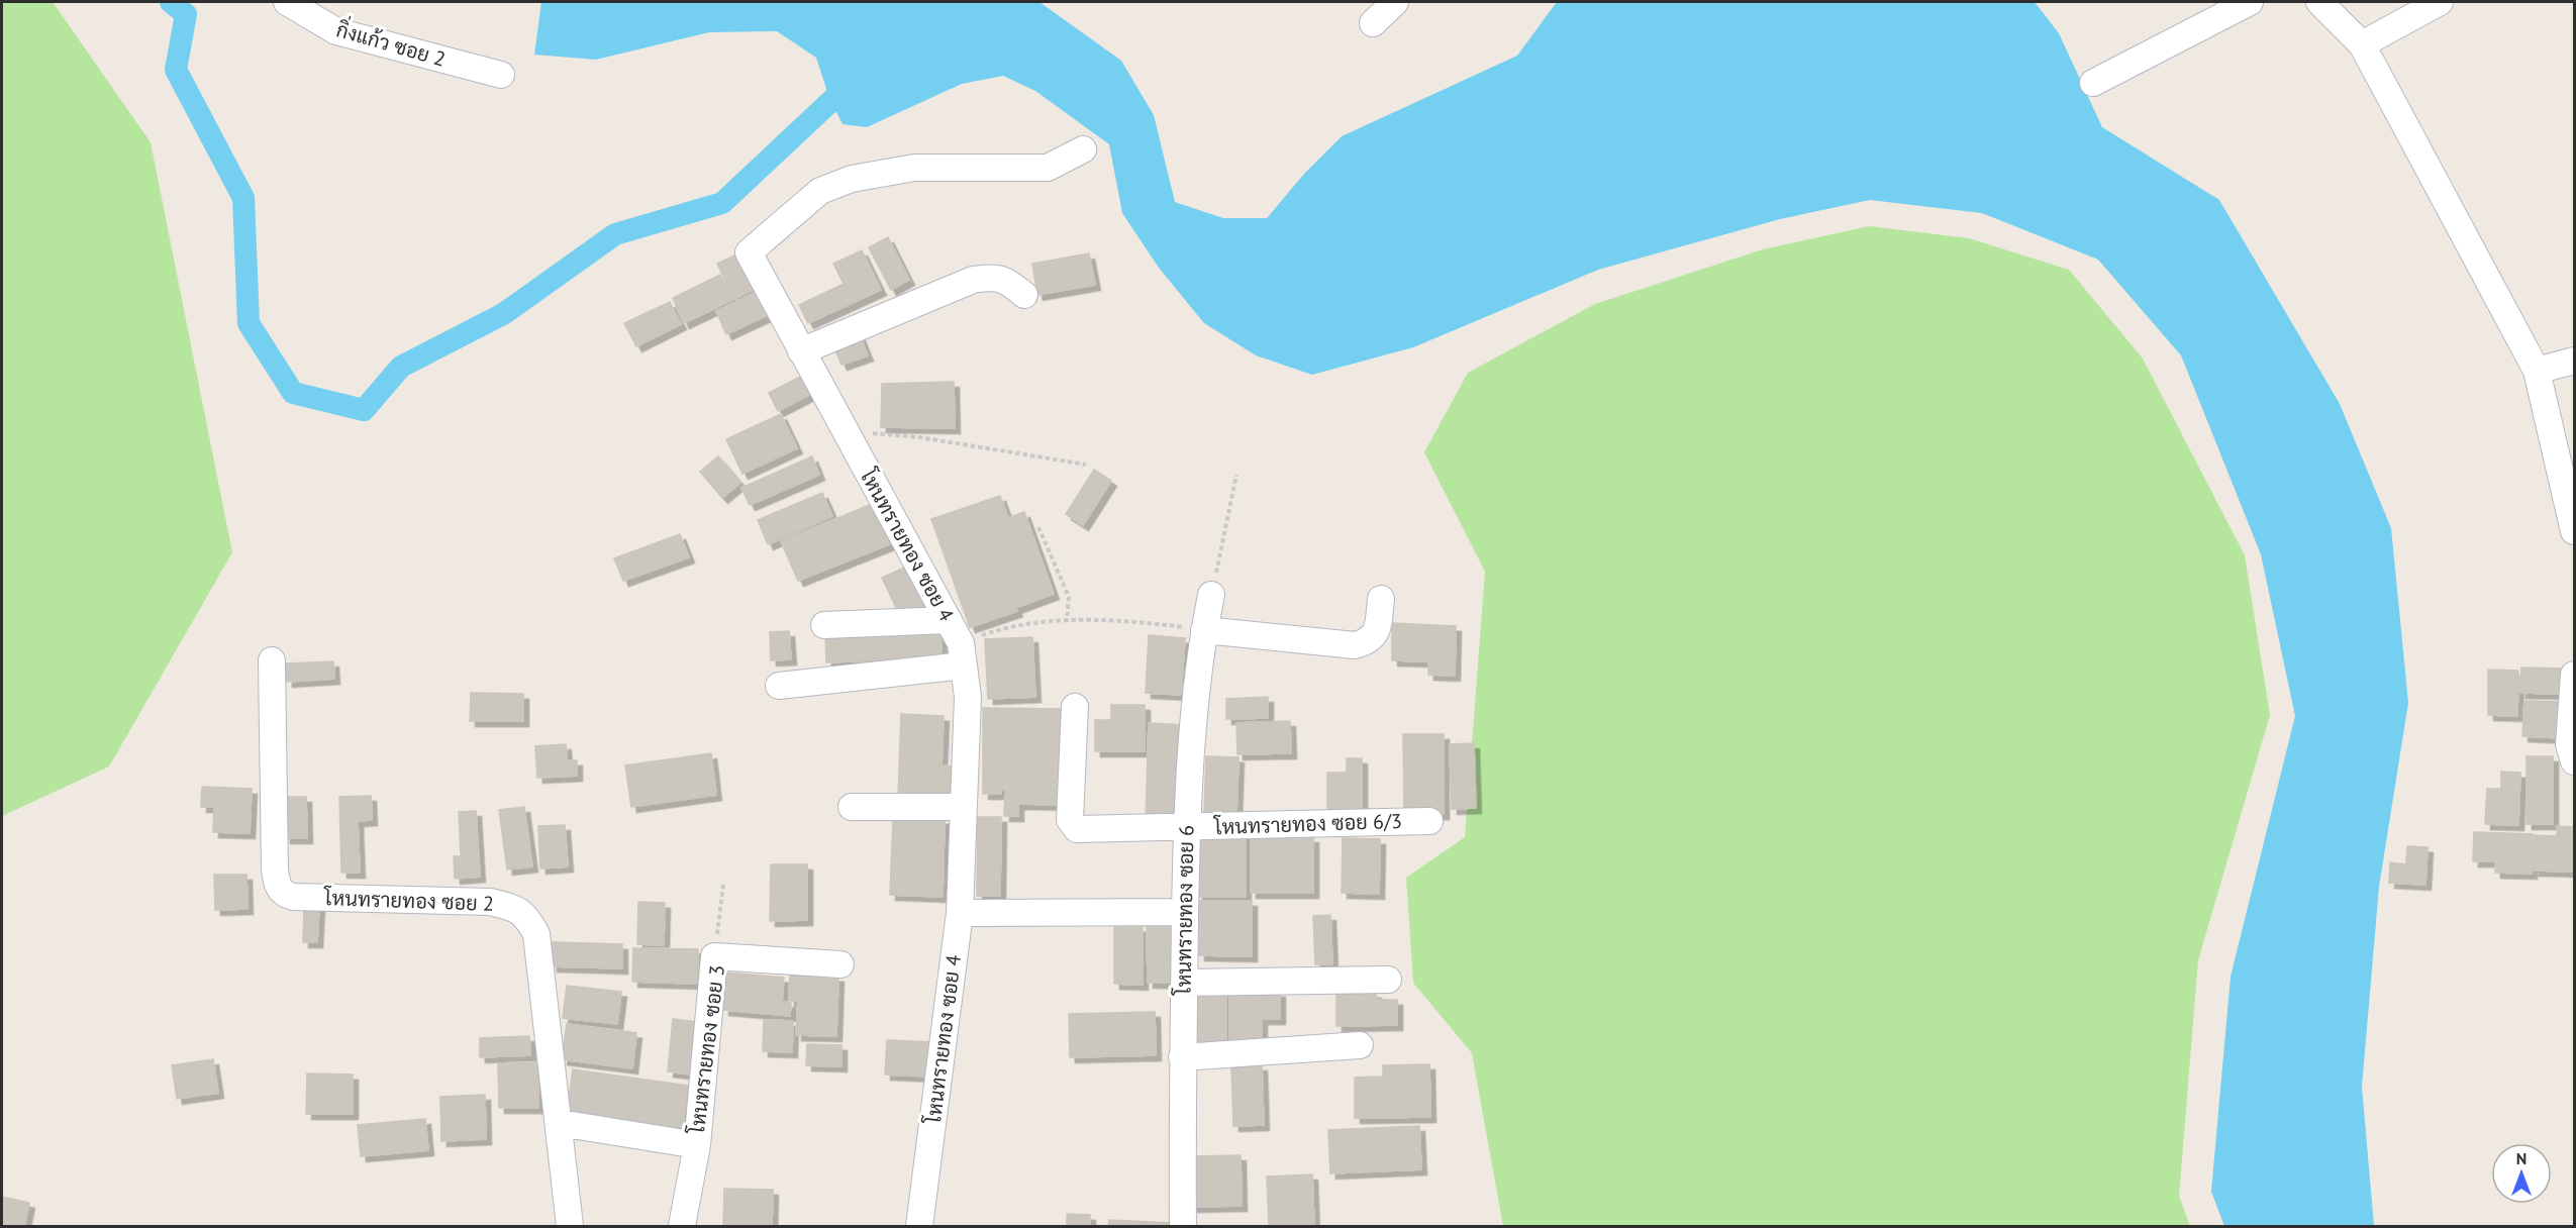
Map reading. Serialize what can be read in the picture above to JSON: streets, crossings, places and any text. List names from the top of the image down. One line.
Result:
{"streets":{"street":["กิ่งแก้ว ซอย 2","โหนทรายทอง ซอย 4","โหนทรายทอง ซอย 6/3","โหนทรายทอง ซอย 2","โหนทรายทอง ซอย 6","โหนทรายทอง ซอย 3"]},"crossings":[["โหนทรายทอง ซอย 6/3","โหนทรายทอง ซอย 6"]],"north":"top"}
